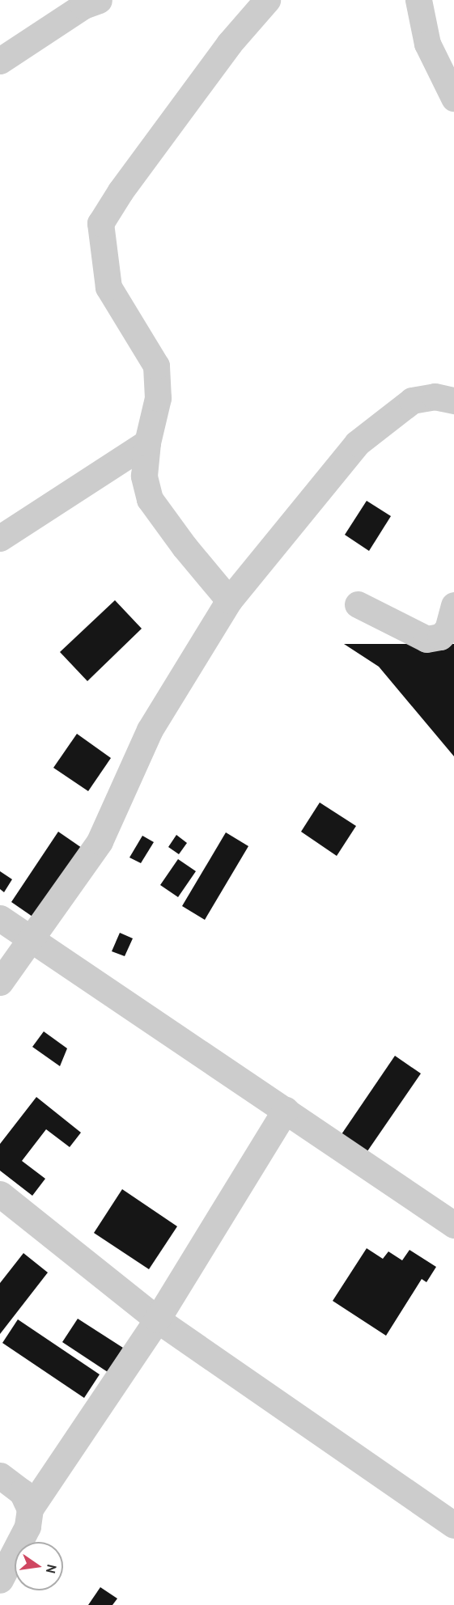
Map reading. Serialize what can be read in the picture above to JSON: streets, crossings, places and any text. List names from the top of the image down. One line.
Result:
{"north":"right"}
